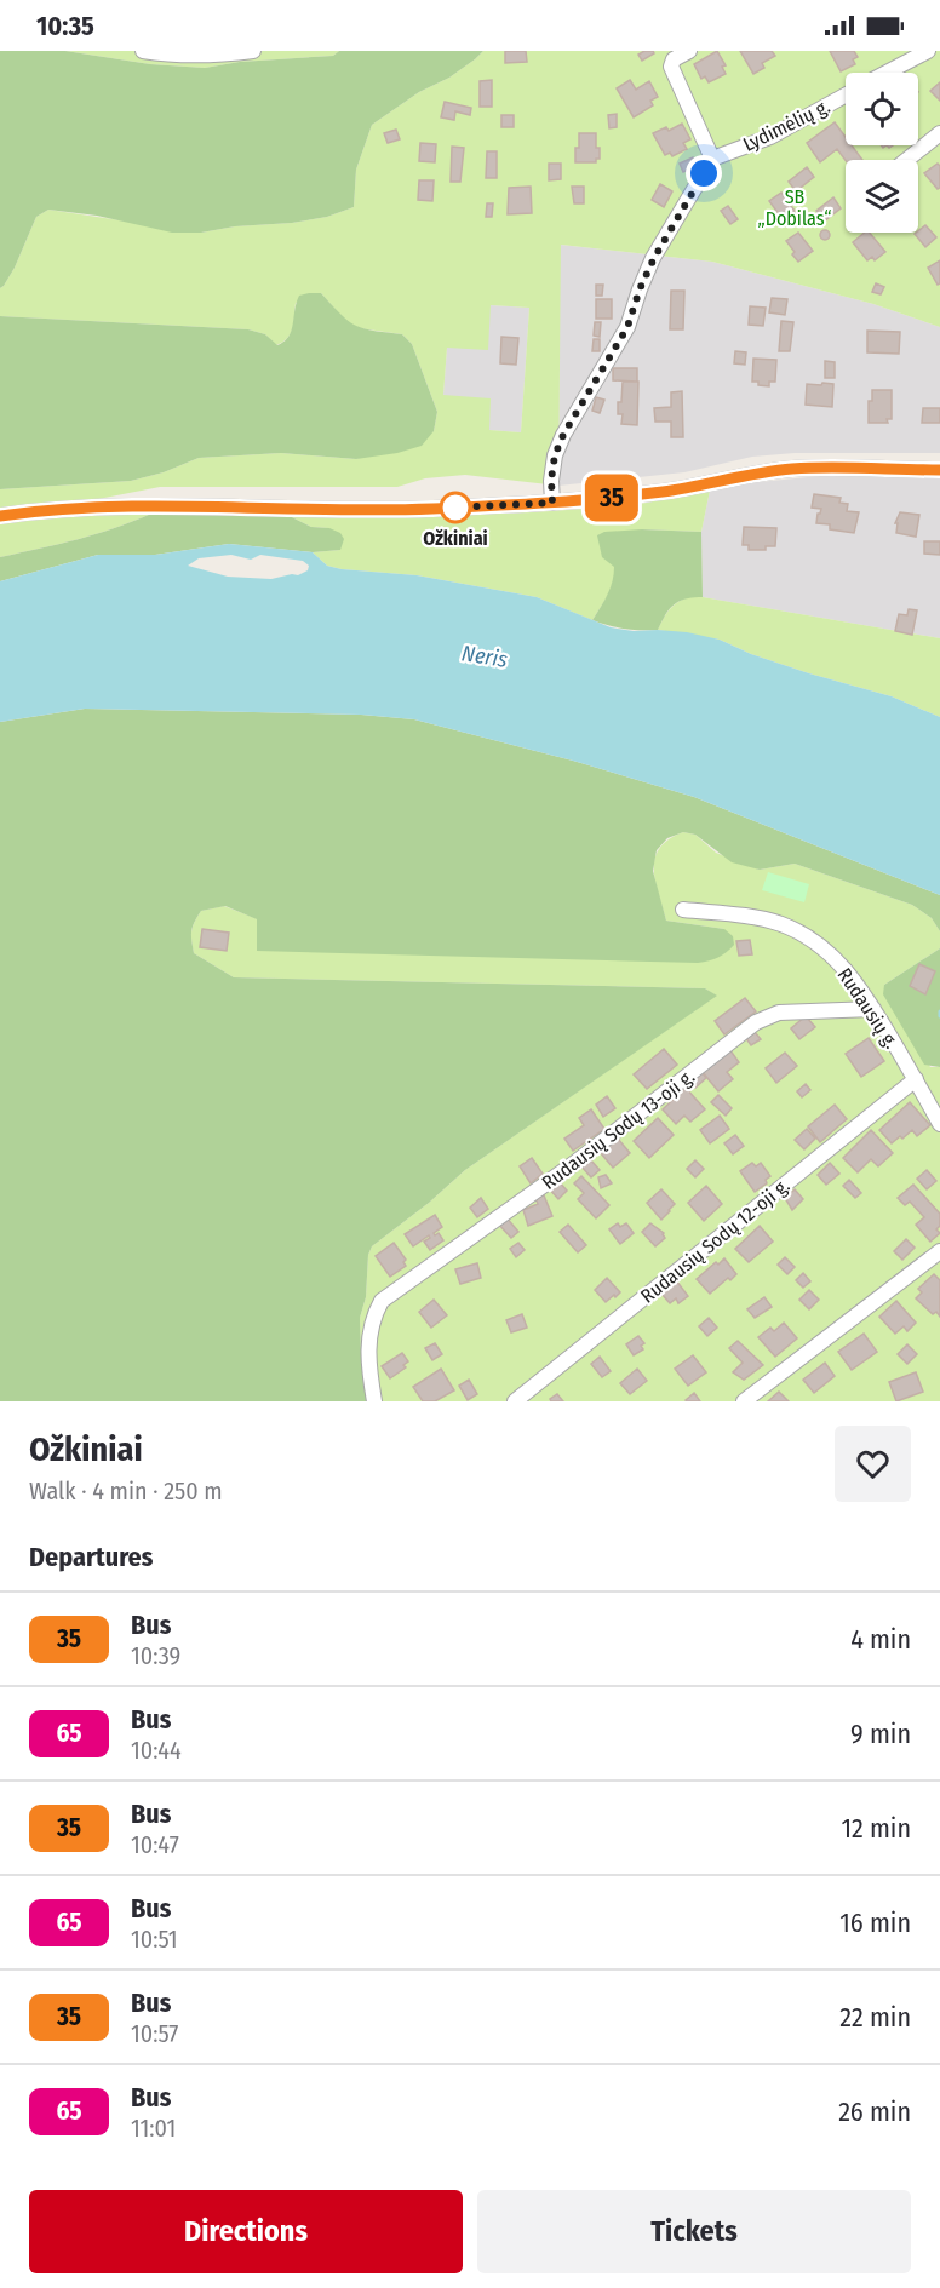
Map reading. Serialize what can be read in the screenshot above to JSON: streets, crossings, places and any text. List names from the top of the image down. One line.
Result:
{"streets":{"street":["Lydimėlių g.","Rudausių g.","Rudausių Sodų 13-oji g.","Rudausių Sodų 12-oji g."]},"crossings":[["Rudausių g.","Rudausių Sodų 13-oji g."],["Rudausių g.","Rudausių Sodų 12-oji g."]],"water":["Neris"],"parks":["SB „Dobilas“"],"places":["Ožkiniai"],"lines":["bus line 35"],"page":{"status":"10:35","on_map":"35","heading":[["Ožkiniai","Walk · 4 min · 250 m"],"Departures"],"list":[{"mark":"35","name":"Bus","note":"10:39","value":"4 min"},{"mark":"65","name":"Bus","note":"10:44","value":"9 min"},{"mark":"35","name":"Bus","note":"10:47","value":"12 min"},{"mark":"65","name":"Bus","note":"10:51","value":"16 min"},{"mark":"35","name":"Bus","note":"10:57","value":"22 min"},{"mark":"65","name":"Bus","note":"11:01","value":"26 min"}],"buttons":["Directions","Tickets"]}}
